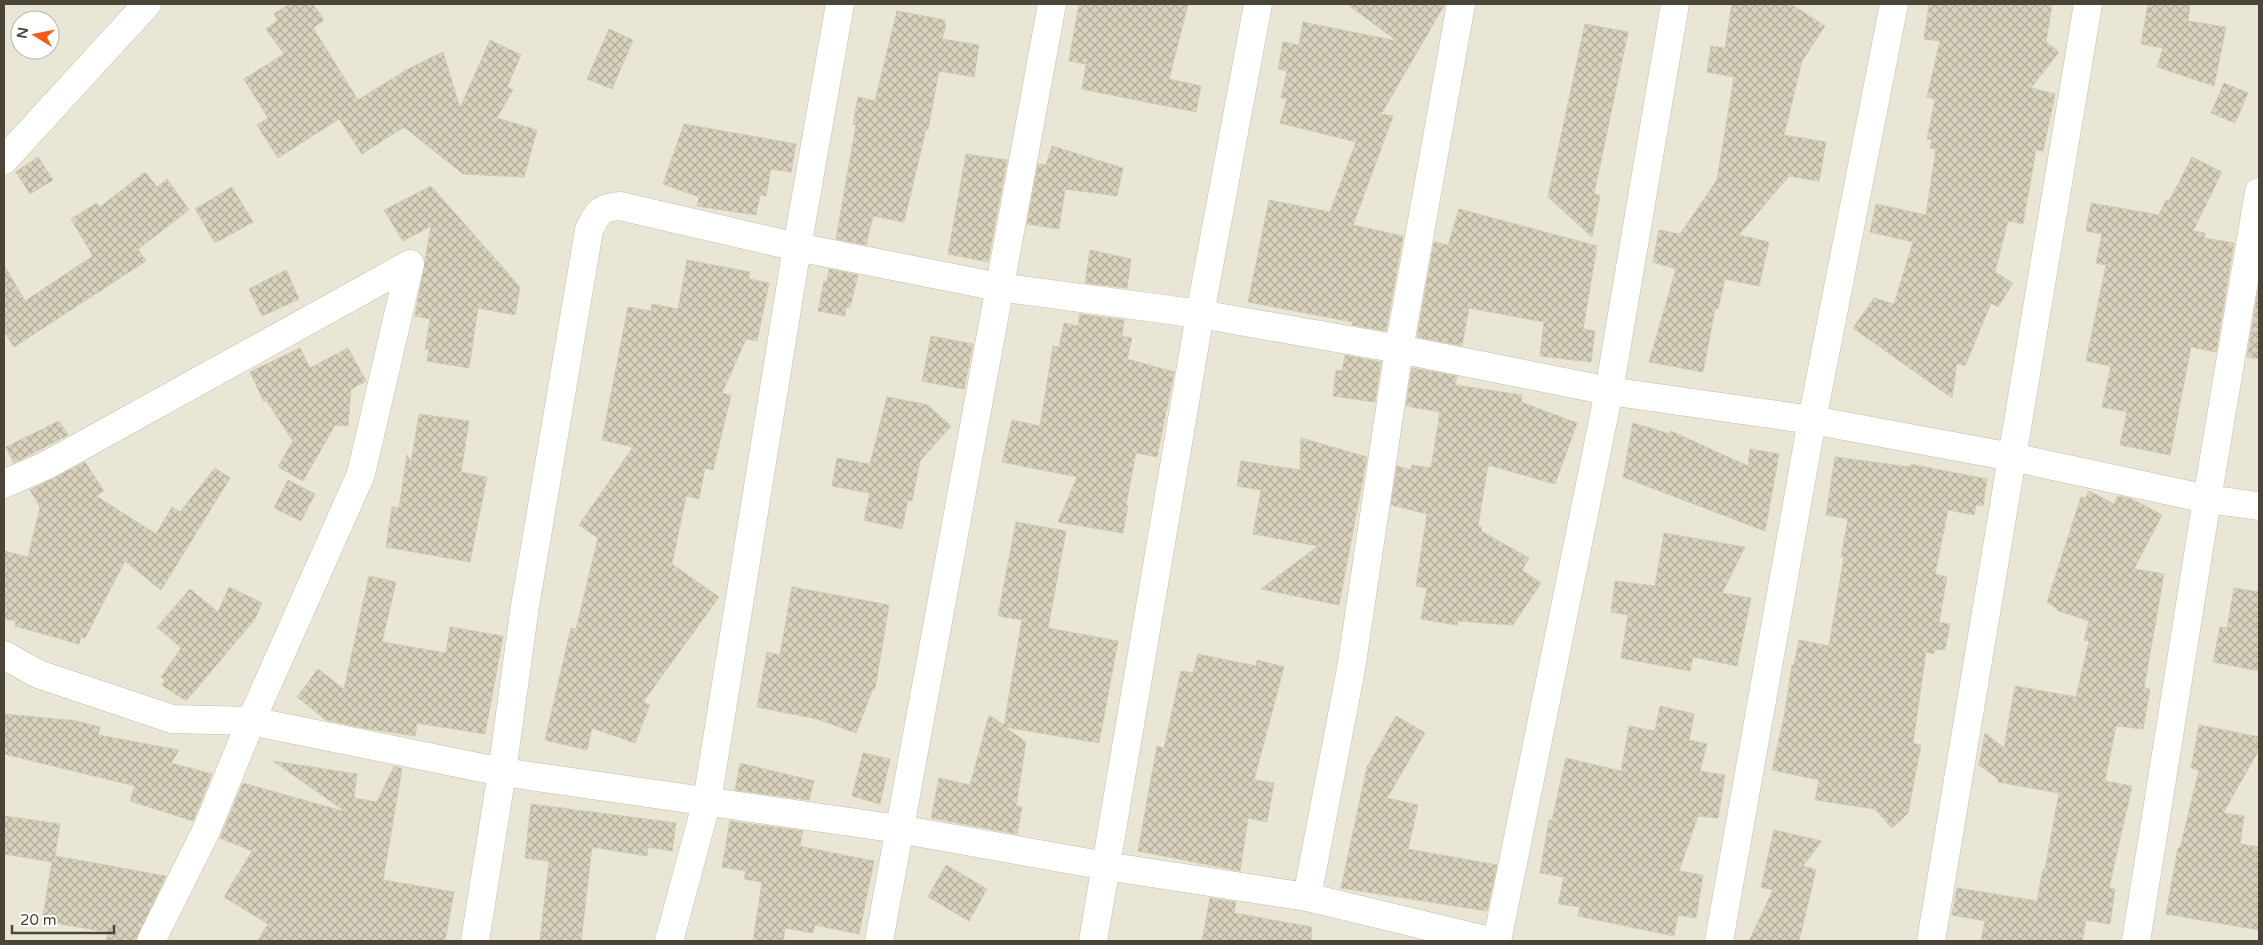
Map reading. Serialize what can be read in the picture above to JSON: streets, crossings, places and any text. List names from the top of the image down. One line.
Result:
{"scale_bar":"20 m","north":"left"}
